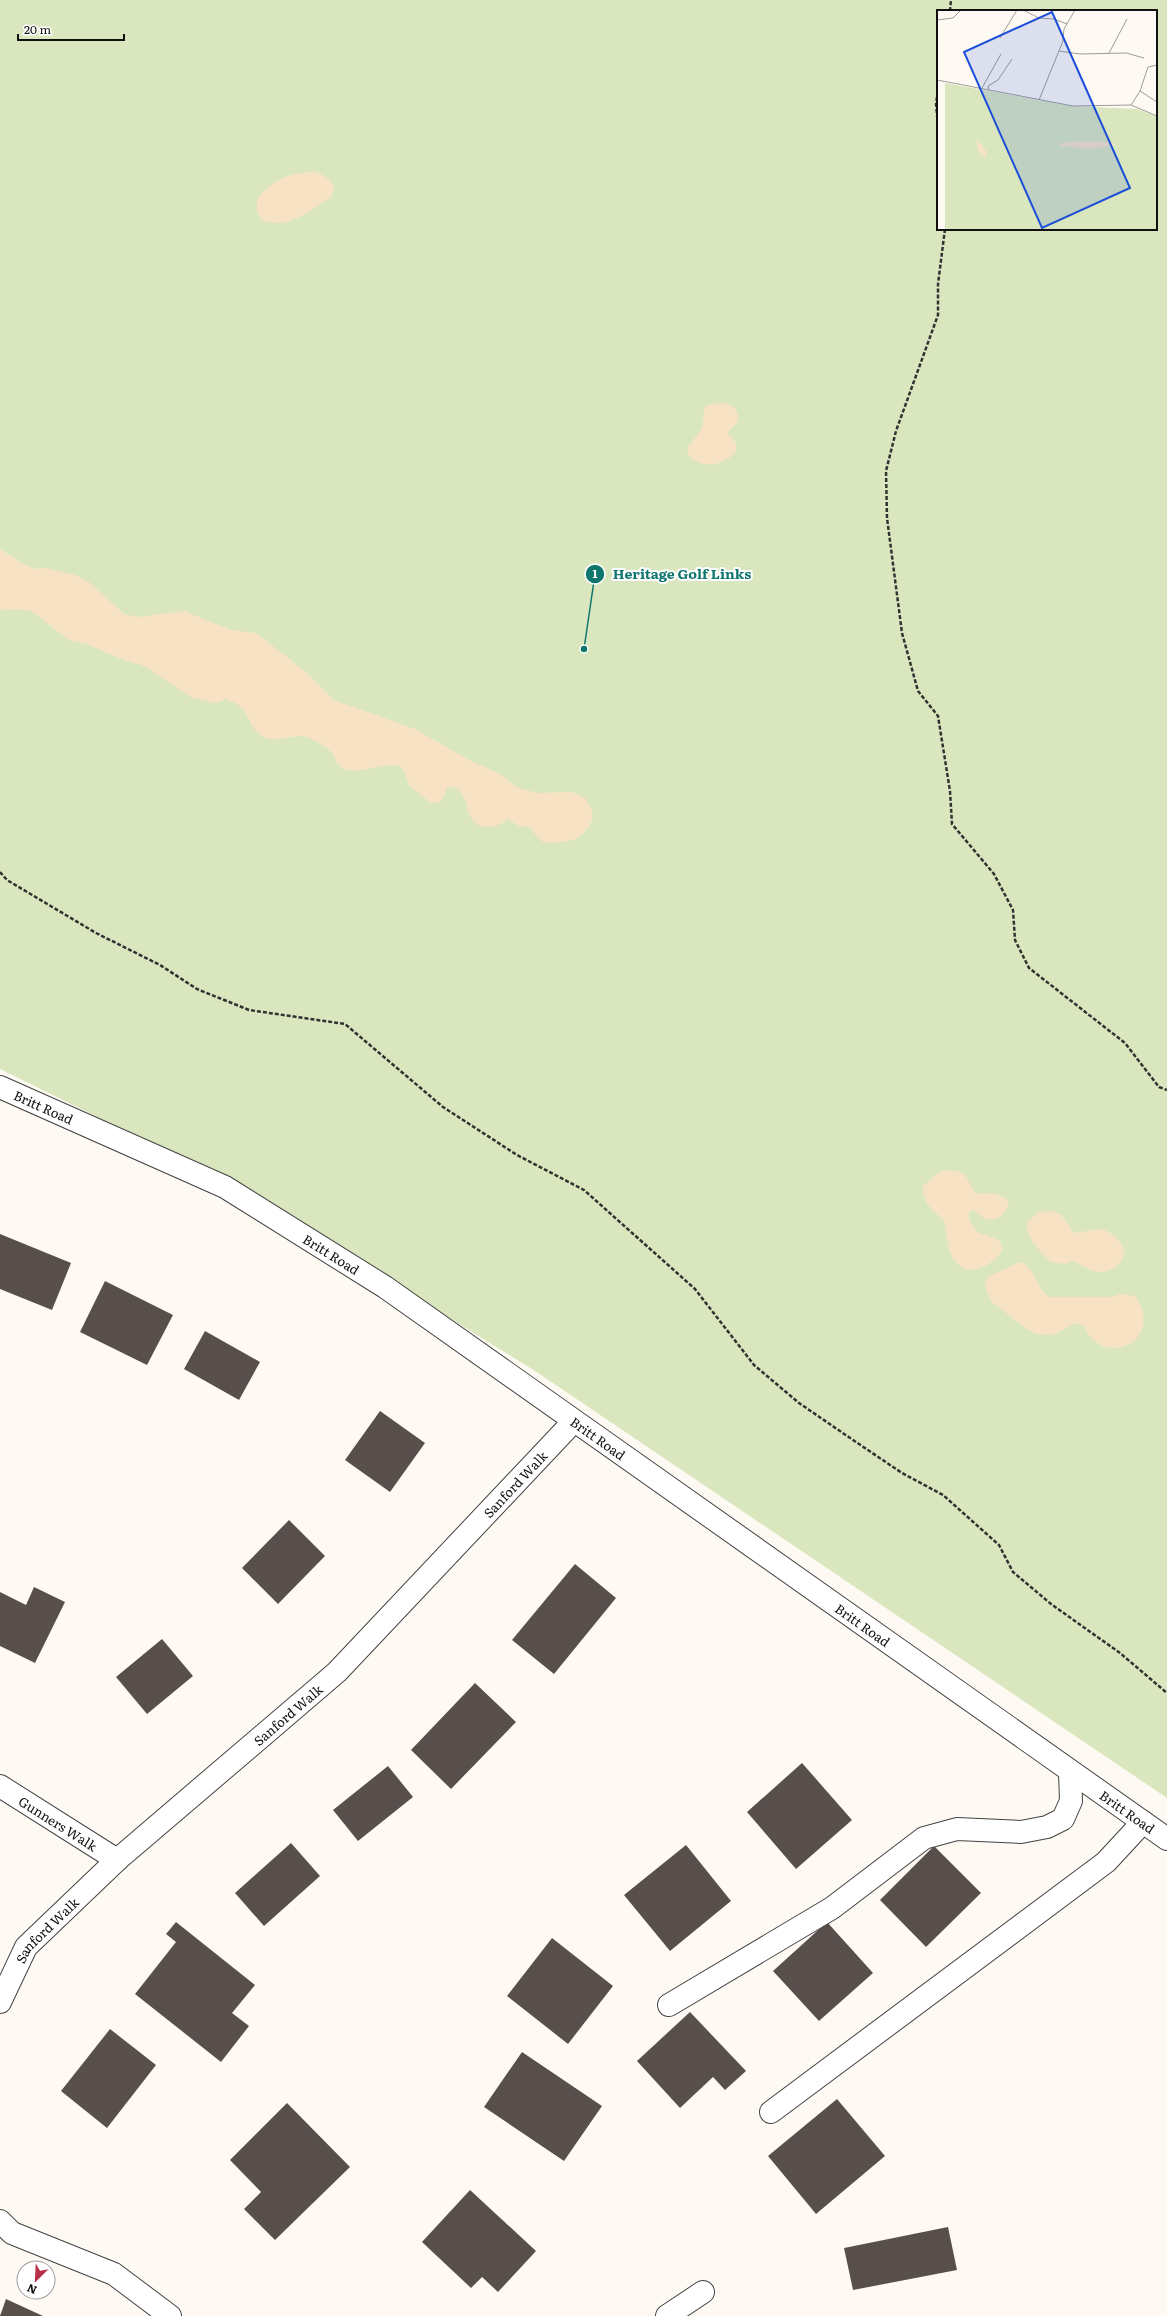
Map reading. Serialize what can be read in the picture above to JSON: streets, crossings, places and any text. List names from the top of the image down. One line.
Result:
{"streets":{"street":["Britt Road","Sanford Walk","Gunners Walk"]},"crossings":[["Britt Road","Sanford Walk"],["Sanford Walk","Gunners Walk"]],"places":["Heritage Golf Links"],"scale_bar":"20 m","north":"bottom left"}
